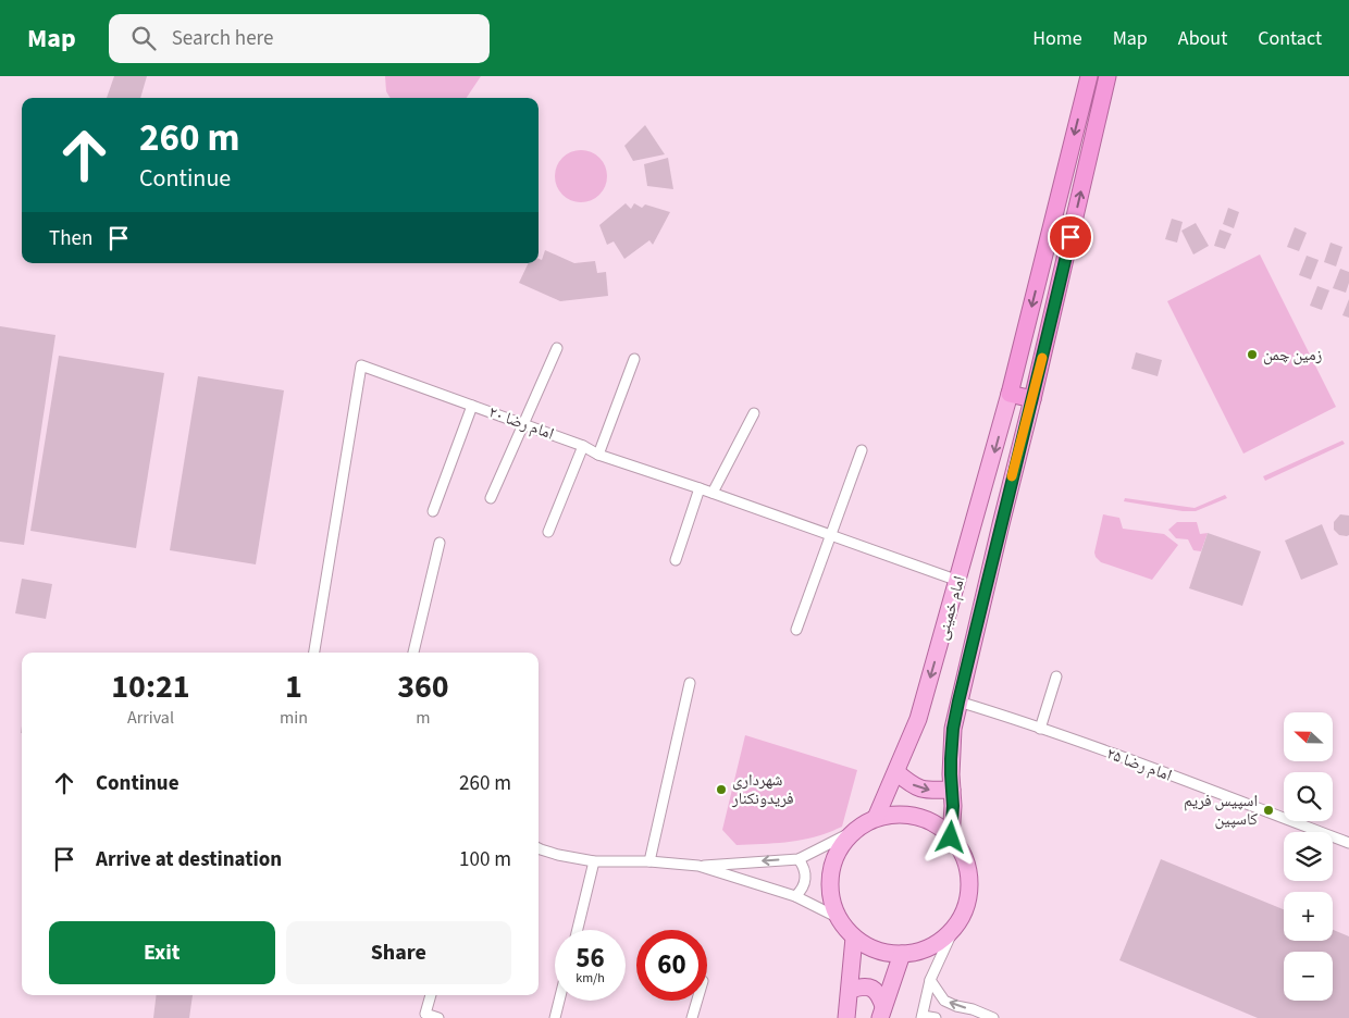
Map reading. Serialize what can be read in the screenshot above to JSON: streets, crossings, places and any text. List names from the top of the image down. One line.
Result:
{"streets":{"main road":["امام خمینی"],"street":["امام رضا ۲۰","امام رضا ۲۵"]},"crossings":[["امام رضا ۲۰","امام خمینی"],["امام خمینی","امام رضا ۲۵"]],"places":["زمین چمن","شهرداری فریدونکنار","اسپیس فریم کاسپین"],"north":"left","page":{"header":"Map","search":"Search here","nav":["Home","Map","About","Contact"],"turn":["260 m","Continue"],"then":"Then","eta":["10:21","Arrival","1","min","360","m"],"map_buttons":["+","−"],"list":[{"name":"Continue","value":"260 m"},{"name":"Arrive at destination","value":"100 m"}],"buttons":["Exit","Share"],"speed":"56 km/h","limit":"60"}}
